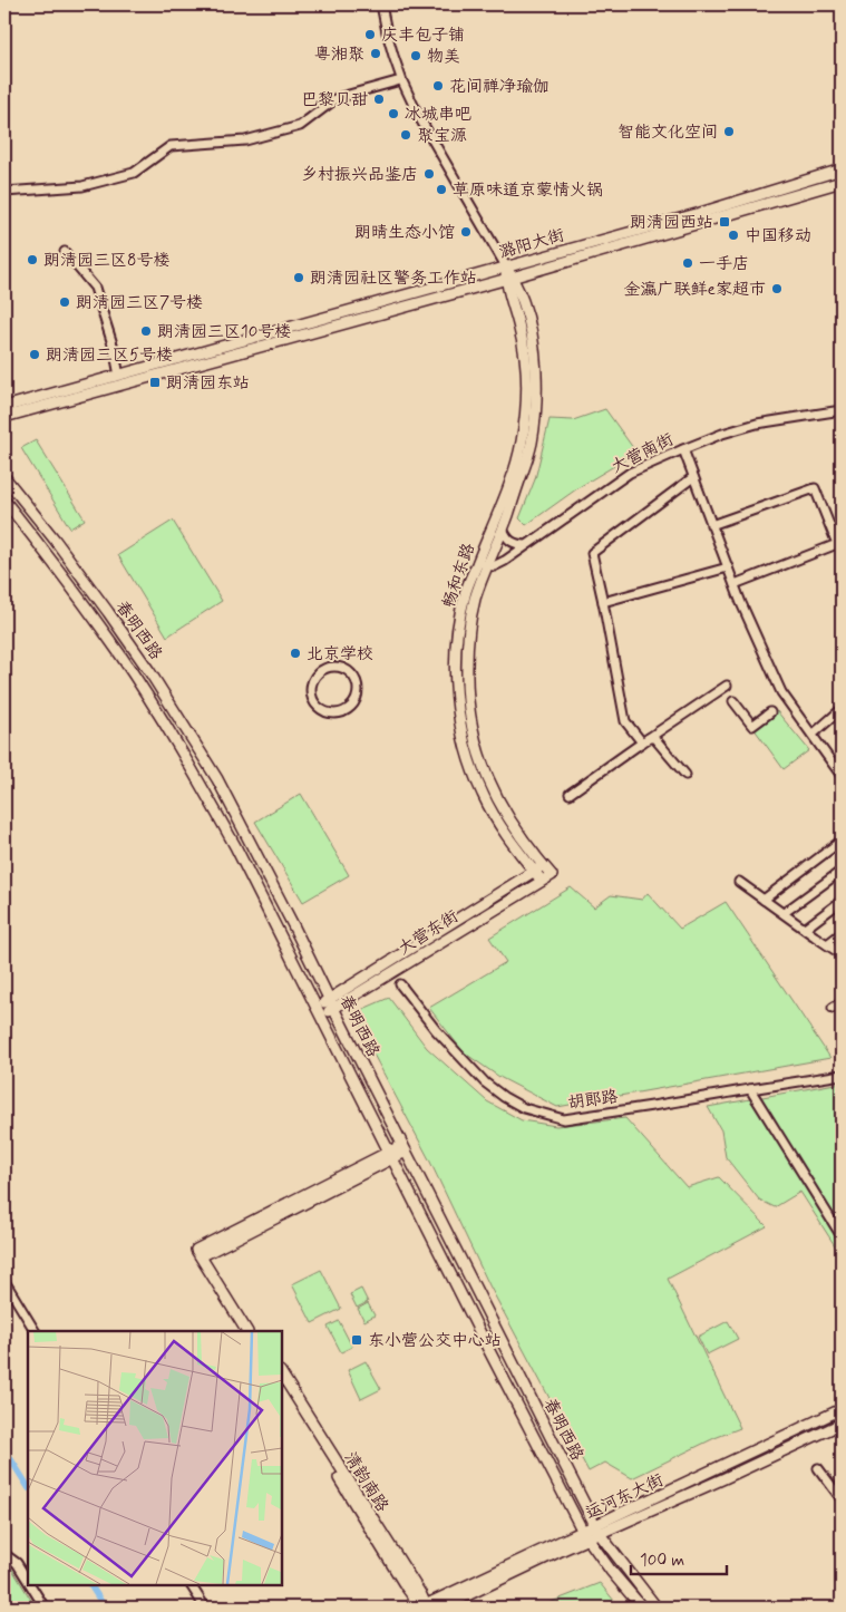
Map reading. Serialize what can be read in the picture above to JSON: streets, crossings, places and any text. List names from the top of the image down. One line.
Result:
{"streets":{"main road":["潞阳大街","畅和东路","春明西路","大营东街","清韵南路","运河东大街"],"street":["大营南街","胡郎路"]},"crossings":[["潞阳大街","畅和东路"],["大营南街","畅和东路"],["畅和东路","大营东街"],["春明西路","大营东街"],["春明西路","运河东大街"],["清韵南路","运河东大街"]],"places":{"other":["庆丰包子铺","粤湘聚","物美","花间禅净瑜伽","巴黎贝甜","冰城串吧","智能文化空间","聚宝源","乡村振兴品鉴店","草原味道京蒙情火锅","朗晴生态小馆","中国移动","朗清园三区8号楼","一手店","朗清园社区警务工作站","金瀛广联鲜e家超市","朗清园三区7号楼","朗清园三区10号楼","朗清园三区5号楼","北京学校"],"transit":["朗清园西站","朗清园东站","东小营公交中心站"]},"scale_bar":"100 m"}
